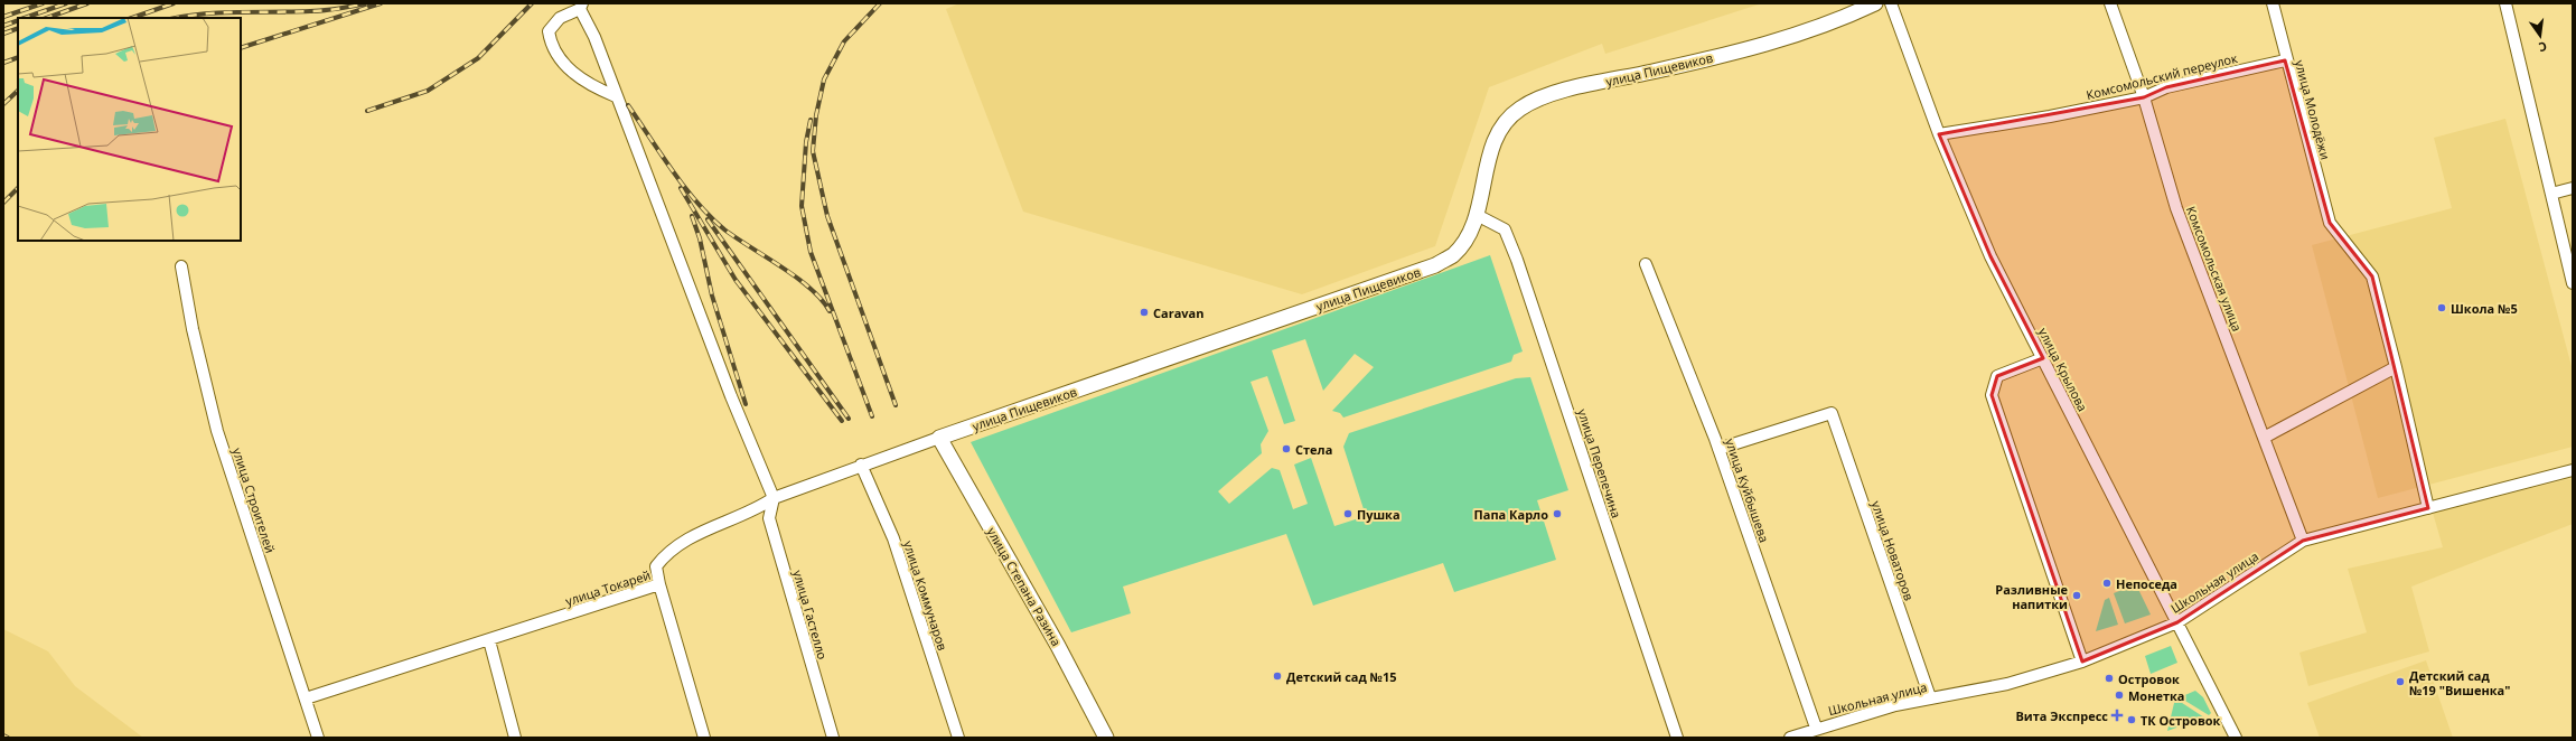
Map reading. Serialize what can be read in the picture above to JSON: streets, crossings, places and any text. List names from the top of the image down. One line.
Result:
{"streets":{"main road":["улица Пищевиков","улица Степана Разина"],"street":["Комсомольский переулок","улица Молодёжи","Комсомольская улица","улица Крылова","улица Перепечина","улица Куйбышева","улица Строителей","улица Новаторов","Школьная улица","улица Токарей","улица Коммунаров","улица Гастелло"]},"crossings":[["улица Пищевиков","улица Перепечина"],["улица Пищевиков","улица Степана Разина"],["улица Пищевиков","улица Токарей"],["улица Пищевиков","улица Коммунаров"],["улица Пищевиков","улица Гастелло"],["Комсомольский переулок","улица Молодёжи"],["Комсомольский переулок","Комсомольская улица"],["Комсомольский переулок","улица Крылова"],["Комсомольская улица","Школьная улица"],["улица Крылова","Школьная улица"],["улица Куйбышева","улица Новаторов"],["улица Куйбышева","Школьная улица"],["улица Строителей","улица Токарей"],["улица Новаторов","Школьная улица"]],"places":{"other":["Школа №5","Caravan","Стела","Пушка","Папа Карло","Непоседа","Разливные напитки","Детский сад №15","Островок","Детский сад №19 \"Вишенка\"","Монетка","ТК Островок"],"health":["Вита Экспресс"]},"north":"bottom"}
